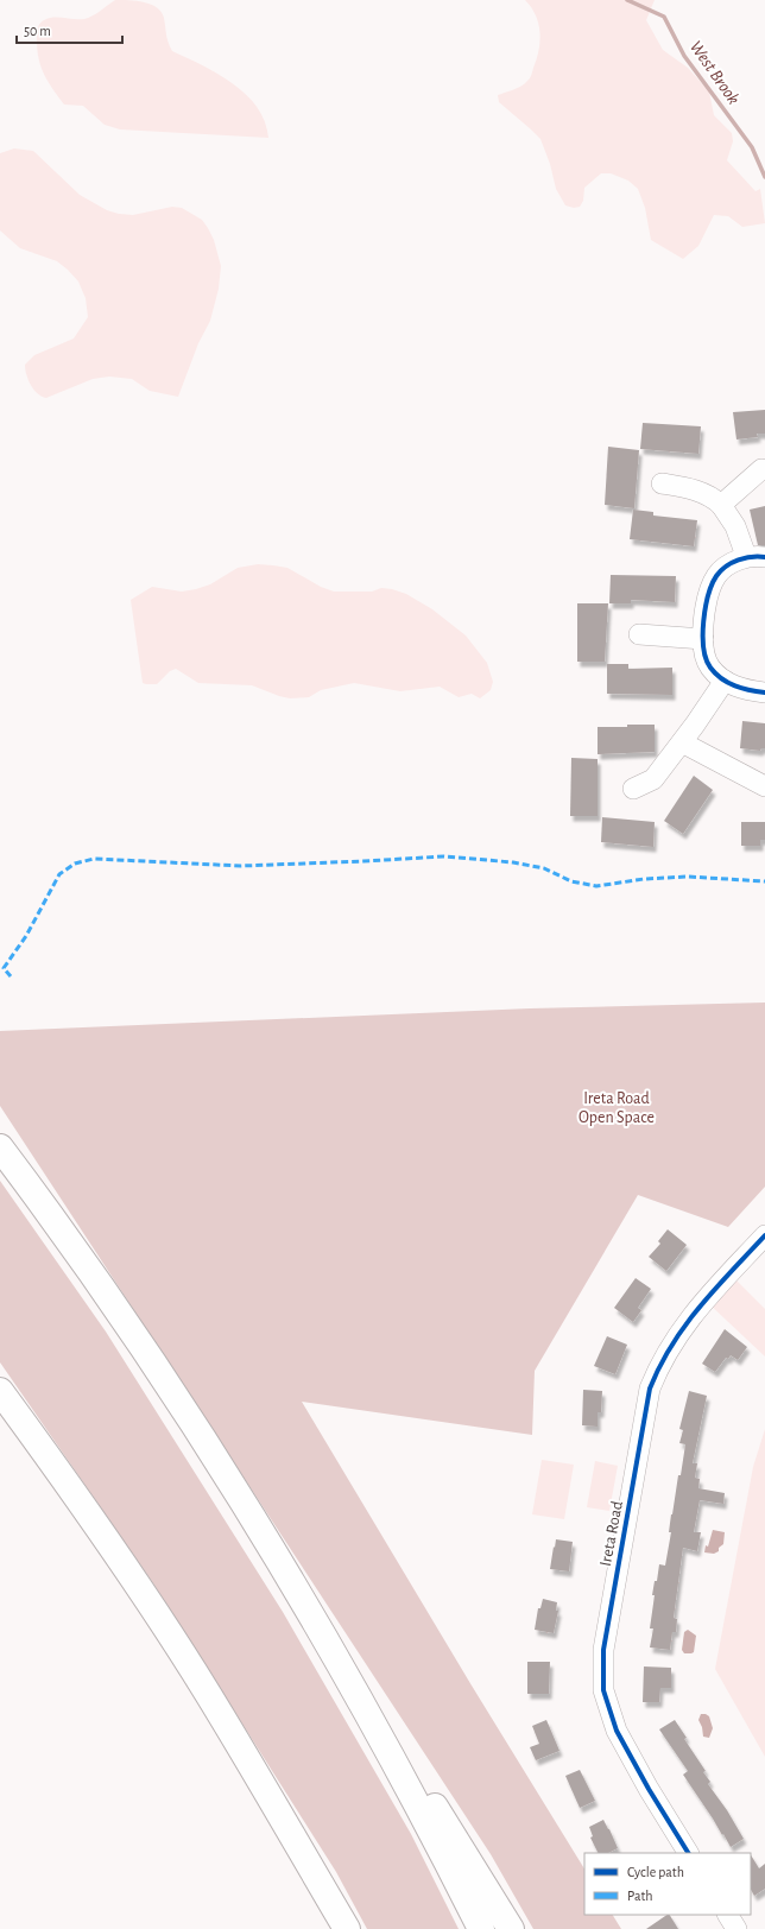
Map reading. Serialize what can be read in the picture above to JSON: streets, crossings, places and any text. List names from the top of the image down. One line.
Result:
{"streets":{"street":["Ireta Road"]},"water":["West Brook"],"parks":["Ireta Road Open Space"],"legend":["Cycle path","Path"],"scale_bar":"50 m"}
